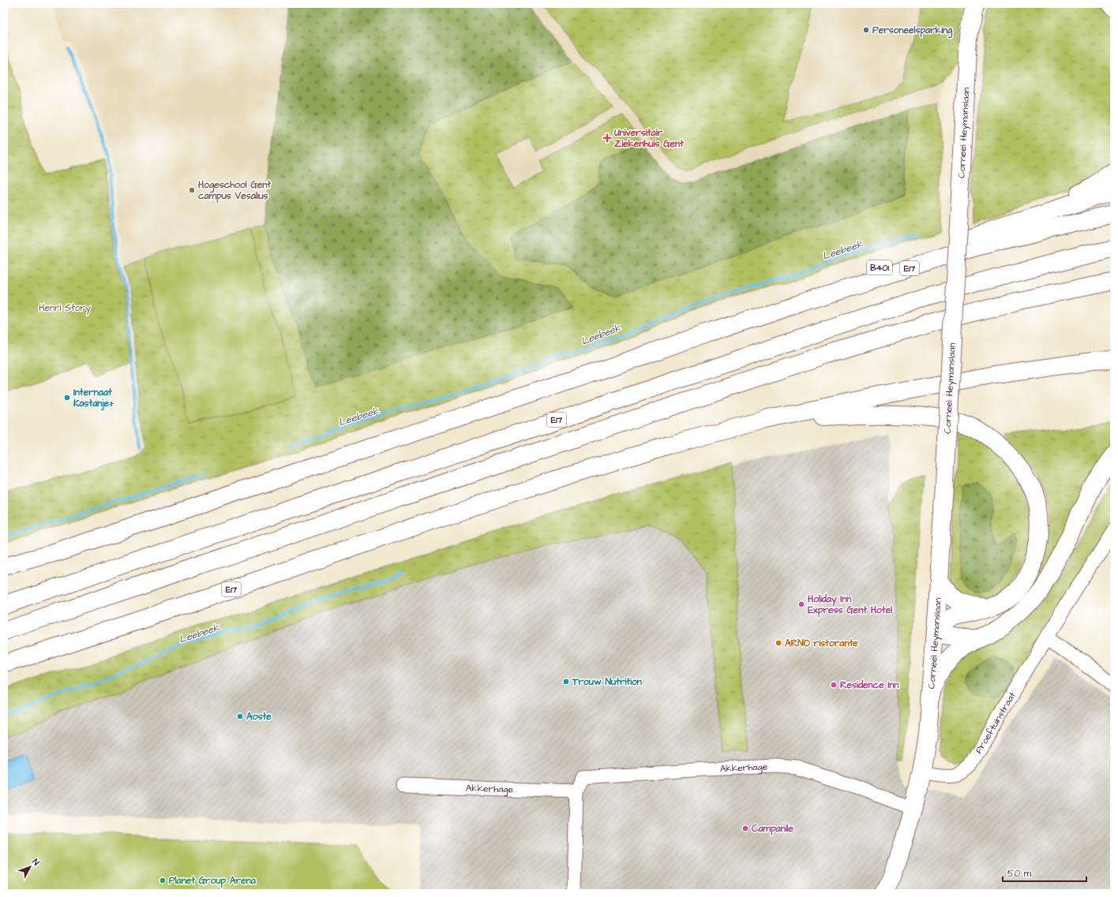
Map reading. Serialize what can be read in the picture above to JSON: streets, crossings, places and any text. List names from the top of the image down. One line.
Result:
{"streets":{"main road":["Corneel Heymanslaan","B401","E17"],"street":["Proeftuinstraat","Akkerhage"]},"crossings":[["Corneel Heymanslaan","Proeftuinstraat"],["Corneel Heymanslaan","Akkerhage"],["B401","E17"]],"water":["Leebeek"],"parks":["Henri Story"],"places":{"other":["Personeelsparking","Hogeschool Gent campus Vesalius","Internaat Kastanje+","Holiday Inn Express Gent Hotel","ARNO ristorante","Trouw Nutrition","Residence Inn","Aoste","Campanile","Planet Group Arena"],"health":["Universitair Ziekenhuis Gent"]},"scale_bar":"50 m","north":"top right"}
